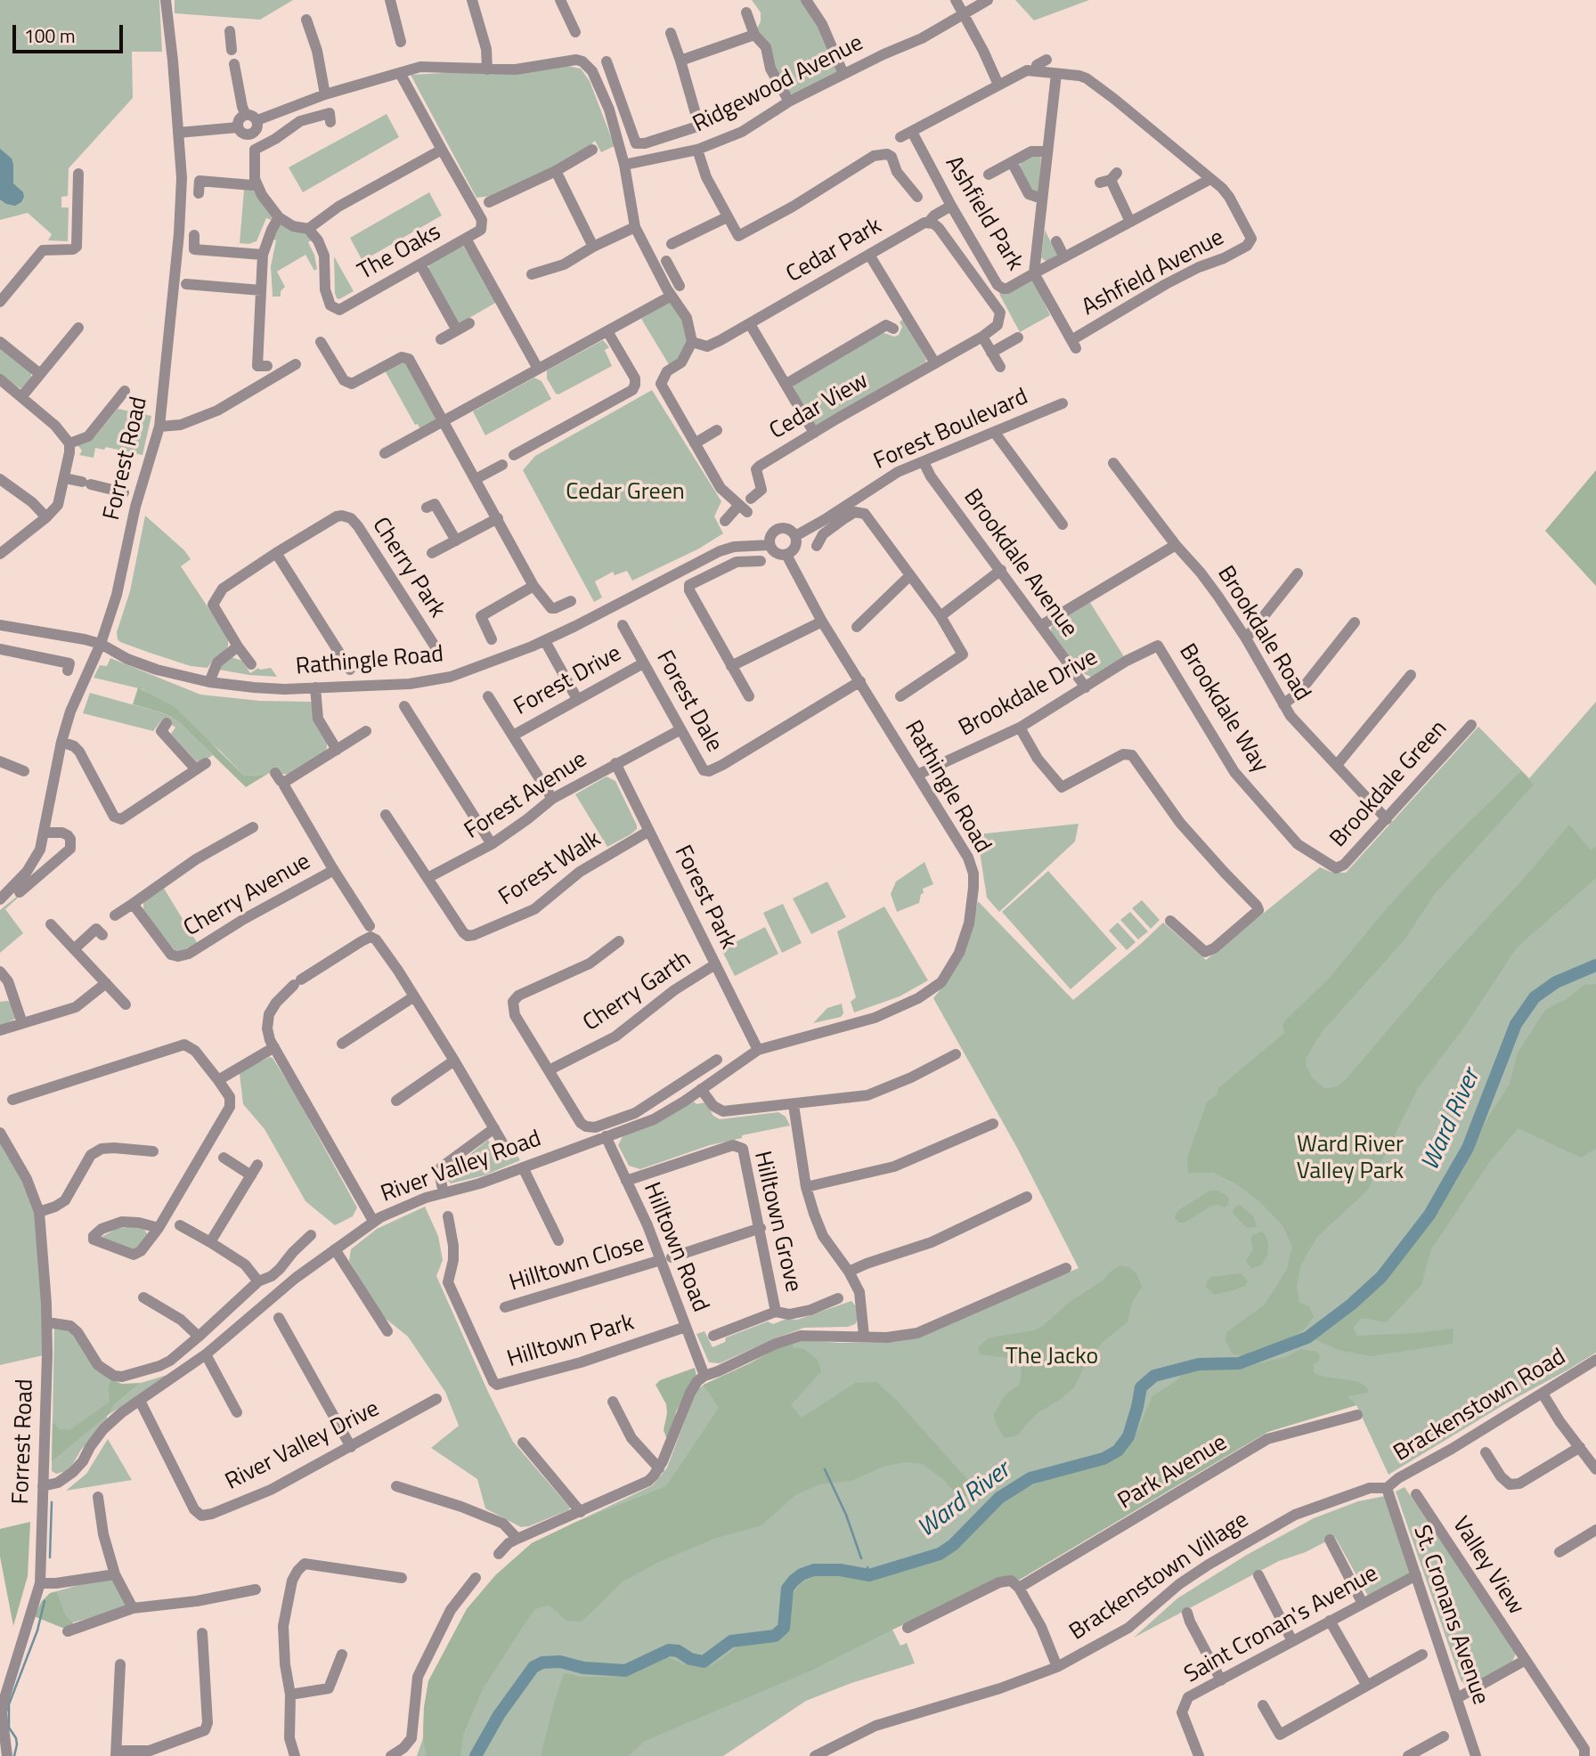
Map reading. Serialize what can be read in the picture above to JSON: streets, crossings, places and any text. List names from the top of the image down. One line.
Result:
{"streets":{"street":["Ridgewood Avenue","Ashfield Park","Cedar Park","The Oaks","Ashfield Avenue","Cedar View","Forest Boulevard","Forrest Road","Brookdale Avenue","Cherry Park","Brookdale Road","Rathingle Road","Forest Drive","Brookdale Drive","Forest Dale","Brookdale Way","Brookdale Green","Forest Avenue","Forest Walk","Cherry Avenue","Forest Park","Cherry Garth","River Valley Road","Hilltown Grove","Hilltown Road","Hilltown Close","Hilltown Park","Brackenstown Road","River Valley Drive","Park Avenue","Valley View","Brackenstown Village","St. Cronans Avenue","Saint Cronan's Avenue"]},"crossings":[["Ashfield Park","Cedar Park"],["Ashfield Park","Ashfield Avenue"],["Forest Boulevard","Brookdale Avenue"],["Forest Boulevard","Rathingle Road"],["Forrest Road","Rathingle Road"],["Forrest Road","River Valley Road"],["Brookdale Avenue","Brookdale Drive"],["Brookdale Road","Brookdale Green"],["Rathingle Road","Brookdale Drive"],["Rathingle Road","Forest Dale"],["Rathingle Road","Forest Park"],["Rathingle Road","River Valley Road"],["Forest Drive","Forest Dale"],["Brookdale Drive","Brookdale Way"],["Forest Dale","Forest Avenue"],["Brookdale Way","Brookdale Green"],["Forest Avenue","Forest Walk"],["Forest Avenue","Forest Park"],["Forest Walk","Forest Park"],["Forest Park","Cherry Garth"],["River Valley Road","Hilltown Road"],["River Valley Road","River Valley Drive"],["Hilltown Grove","Hilltown Road"],["Hilltown Grove","Hilltown Close"],["Hilltown Road","Hilltown Close"],["Hilltown Road","Hilltown Park"],["Brackenstown Road","Brackenstown Village"],["Brackenstown Road","St. Cronans Avenue"],["Brackenstown Village","St. Cronans Avenue"],["St. Cronans Avenue","Saint Cronan's Avenue"]],"water":["Ward River"],"parks":["Cedar Green","Ward River Valley Park","The Jacko"],"scale_bar":"100 m"}
